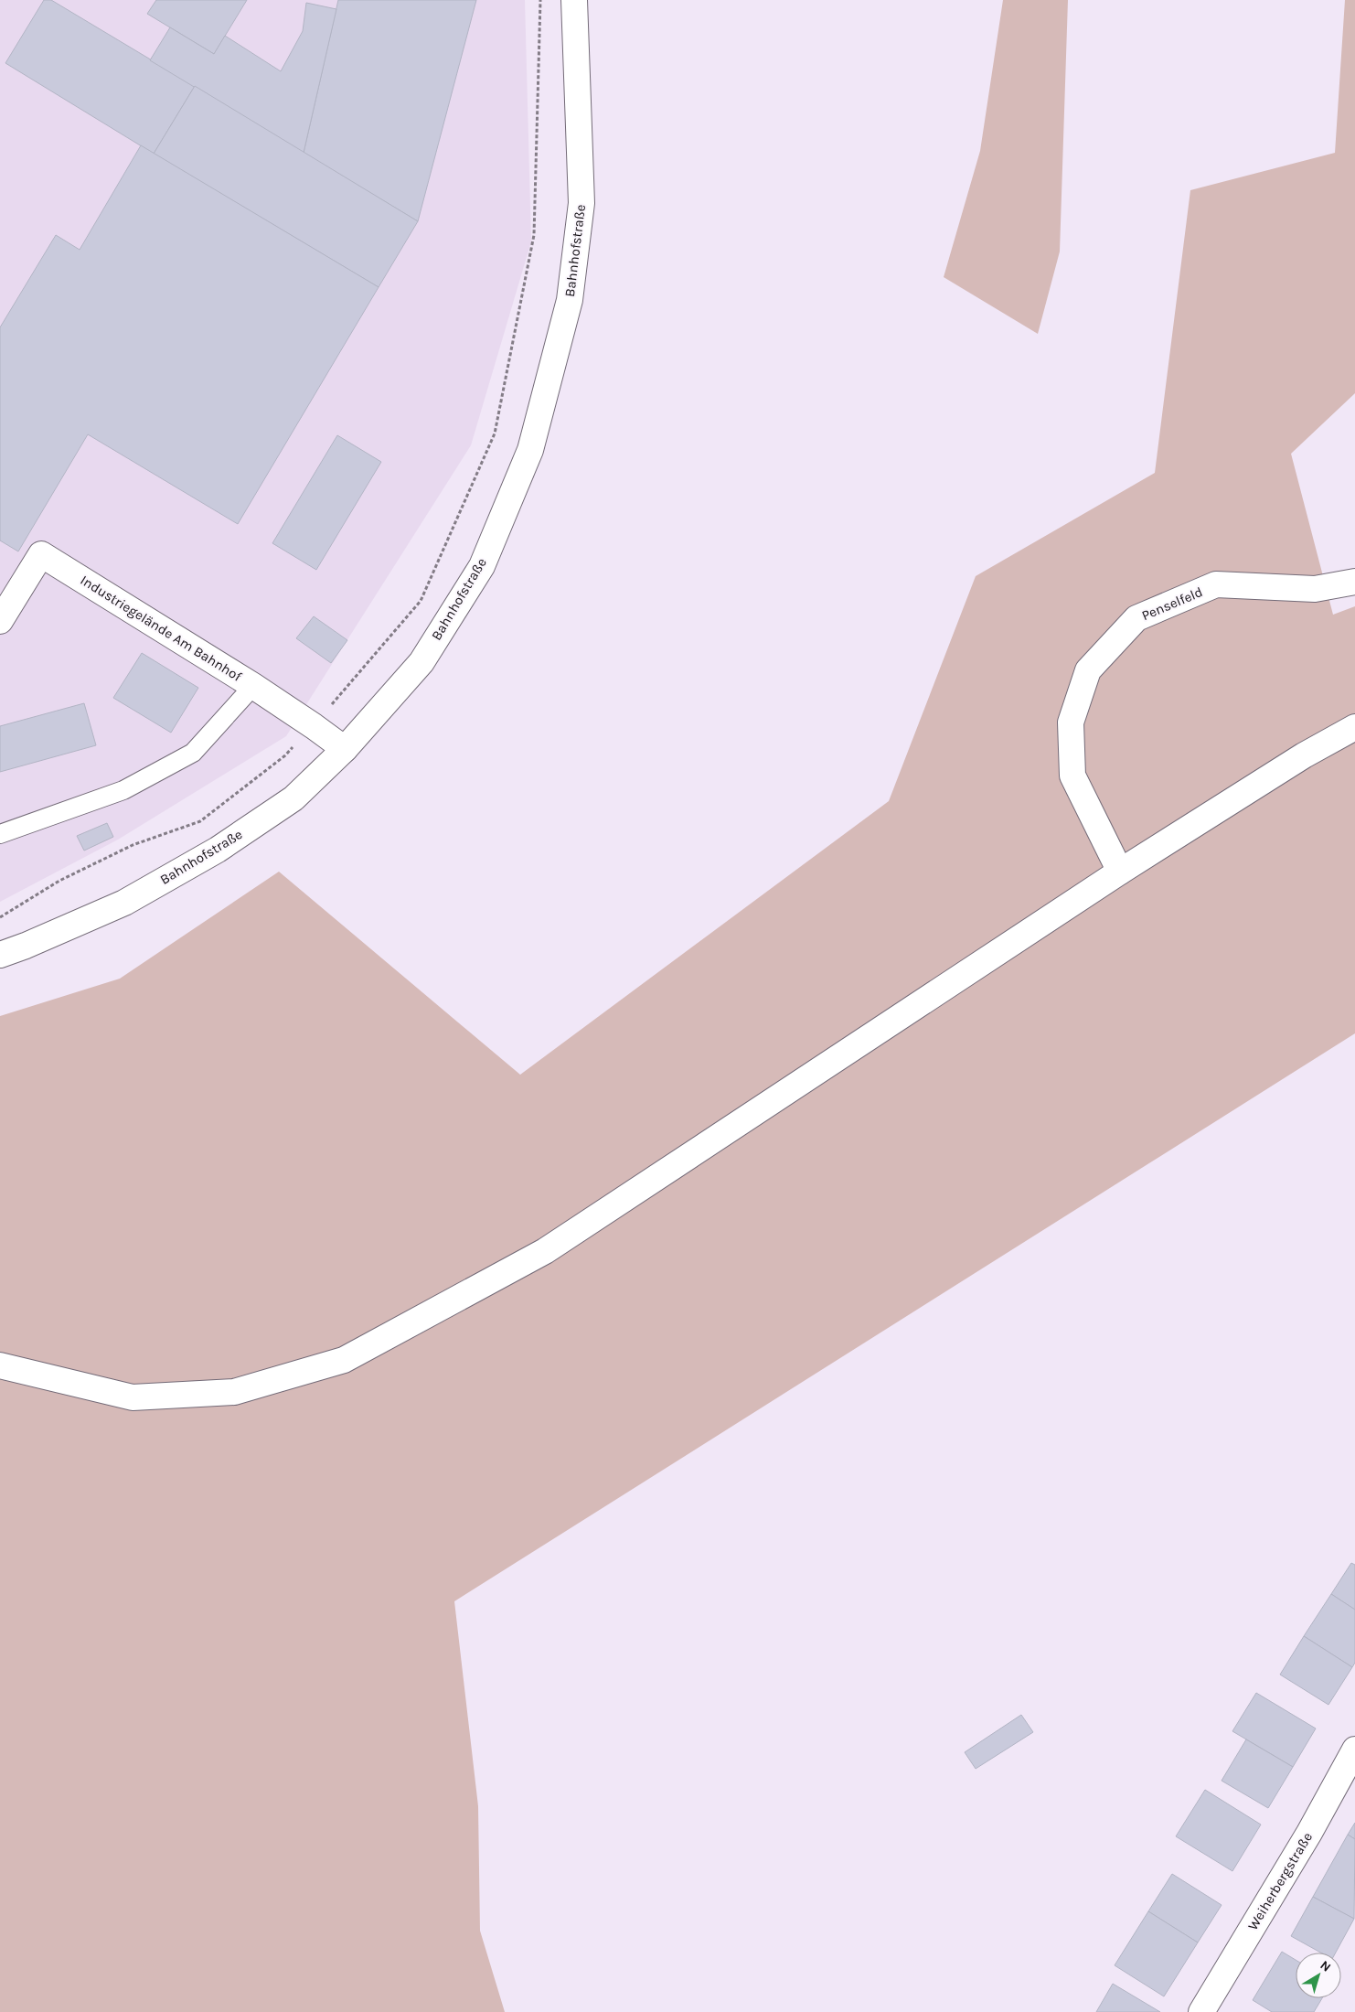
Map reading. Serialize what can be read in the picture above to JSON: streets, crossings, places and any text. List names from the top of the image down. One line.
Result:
{"streets":{"street":["Bahnhofstraße","Penselfeld","Industriegelände Am Bahnhof","Weiherbergstraße"]},"crossings":[["Bahnhofstraße","Industriegelände Am Bahnhof"]],"north":"top right"}
